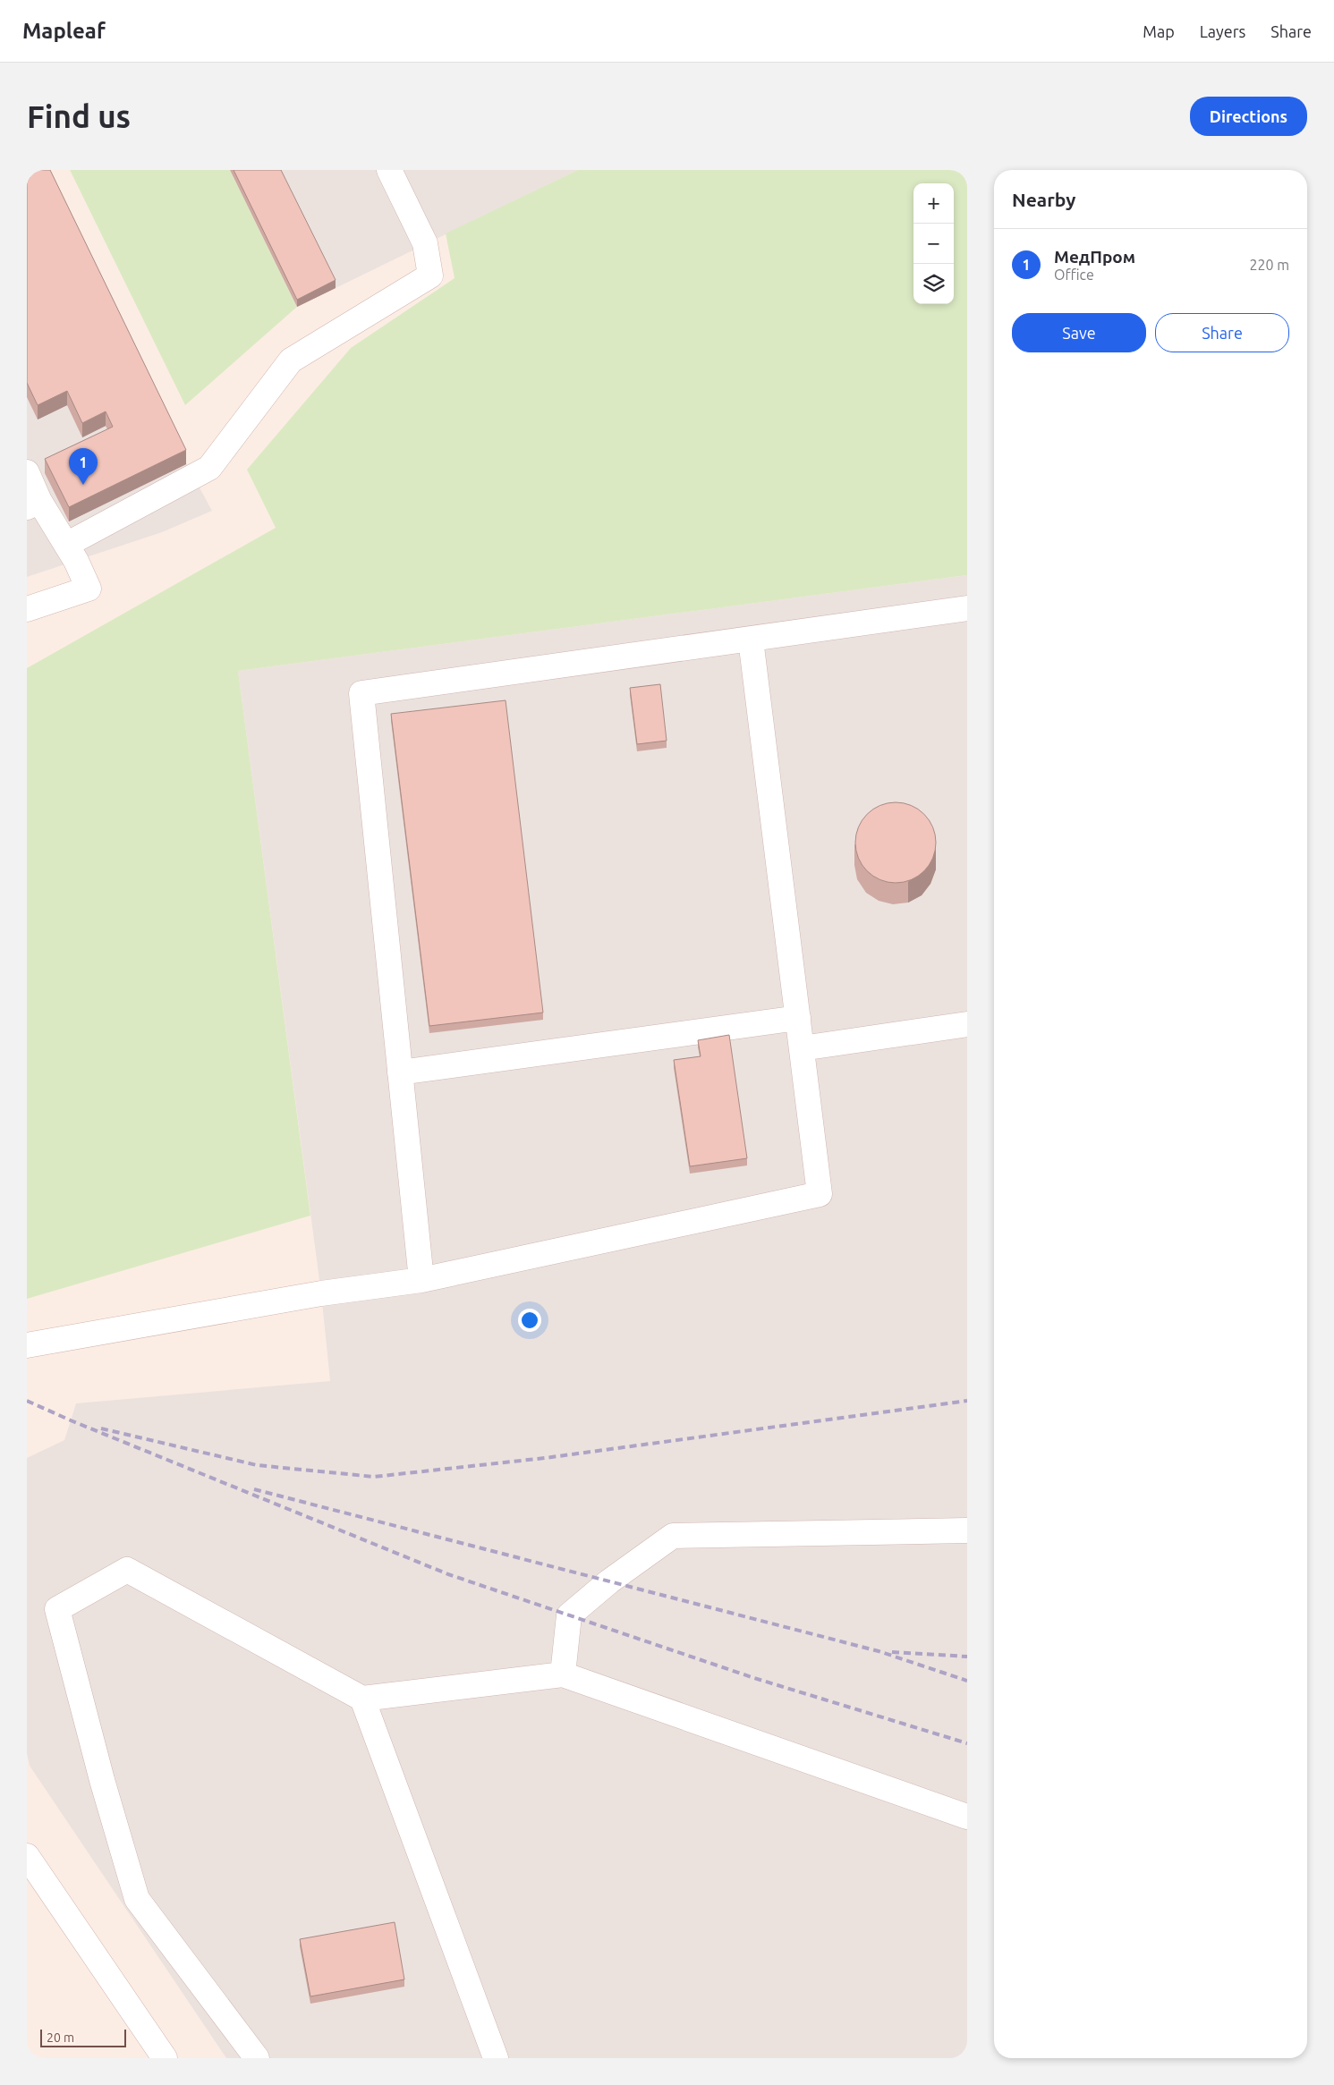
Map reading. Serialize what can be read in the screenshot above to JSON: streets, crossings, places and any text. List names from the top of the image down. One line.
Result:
{"scale_bar":"20 m","page":{"header":"Mapleaf","nav":["Map","Layers","Share"],"buttons":["Directions",["Save","Share"]],"title":"Find us","heading":"Nearby","map_buttons":["+","−"],"list":[{"mark":"1","name":"МедПром","note":"Office","value":"220 m"}],"pins":"1","scale":"20 m"}}
